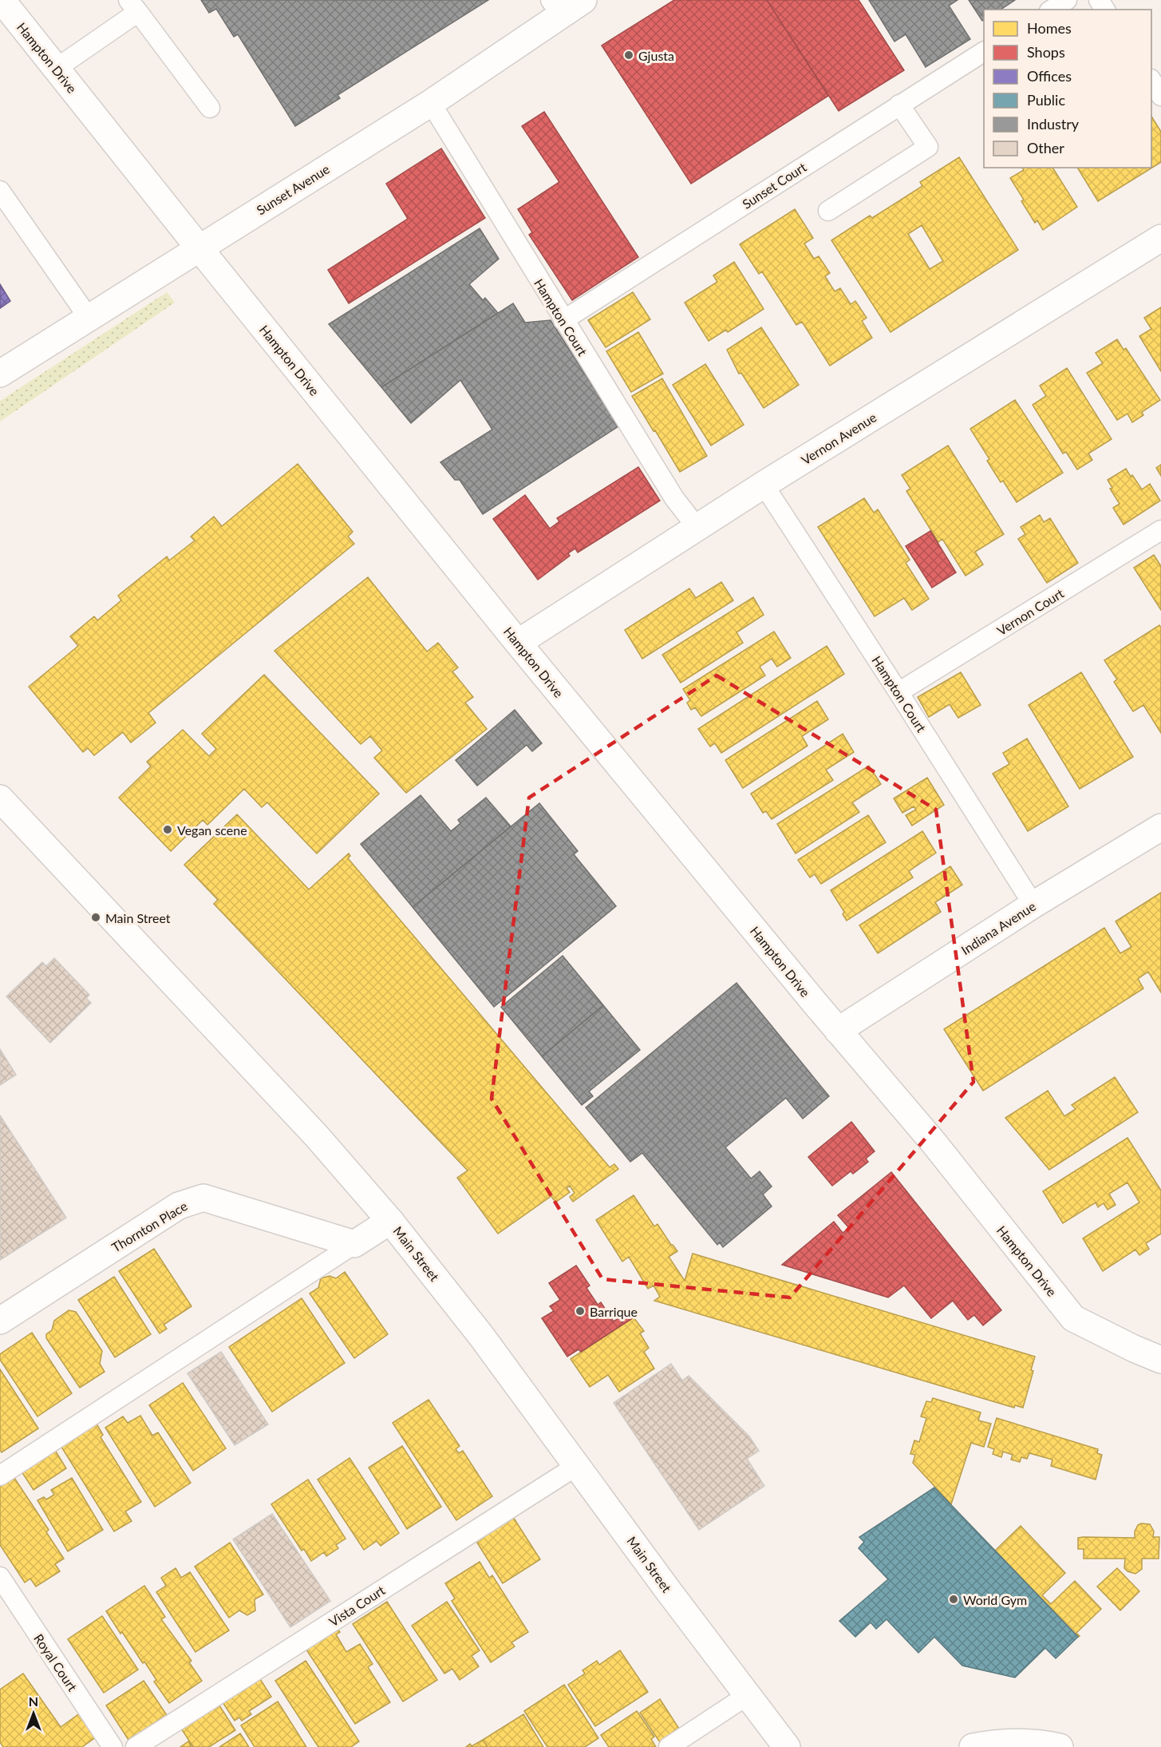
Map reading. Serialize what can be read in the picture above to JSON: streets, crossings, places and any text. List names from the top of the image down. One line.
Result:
{"streets":{"street":["Hampton Drive","Sunset Avenue","Vernon Avenue","Indiana Avenue","Thornton Place","Main Street"],"lane":["Sunset Court","Hampton Court","Vernon Court","Vista Court","Royal Court"]},"crossings":[["Hampton Drive","Sunset Avenue"],["Hampton Drive","Vernon Avenue"],["Hampton Drive","Indiana Avenue"],["Sunset Court","Hampton Court"],["Sunset Avenue","Hampton Court"],["Hampton Court","Vernon Avenue"],["Hampton Court","Vernon Court"],["Hampton Court","Indiana Avenue"],["Main Street","Vista Court"]],"places":["Gjusta","Vegan scene","Main Street","Barrique","World Gym"],"legend":["Homes","Shops","Offices","Public","Industry","Other"],"north":"top"}
